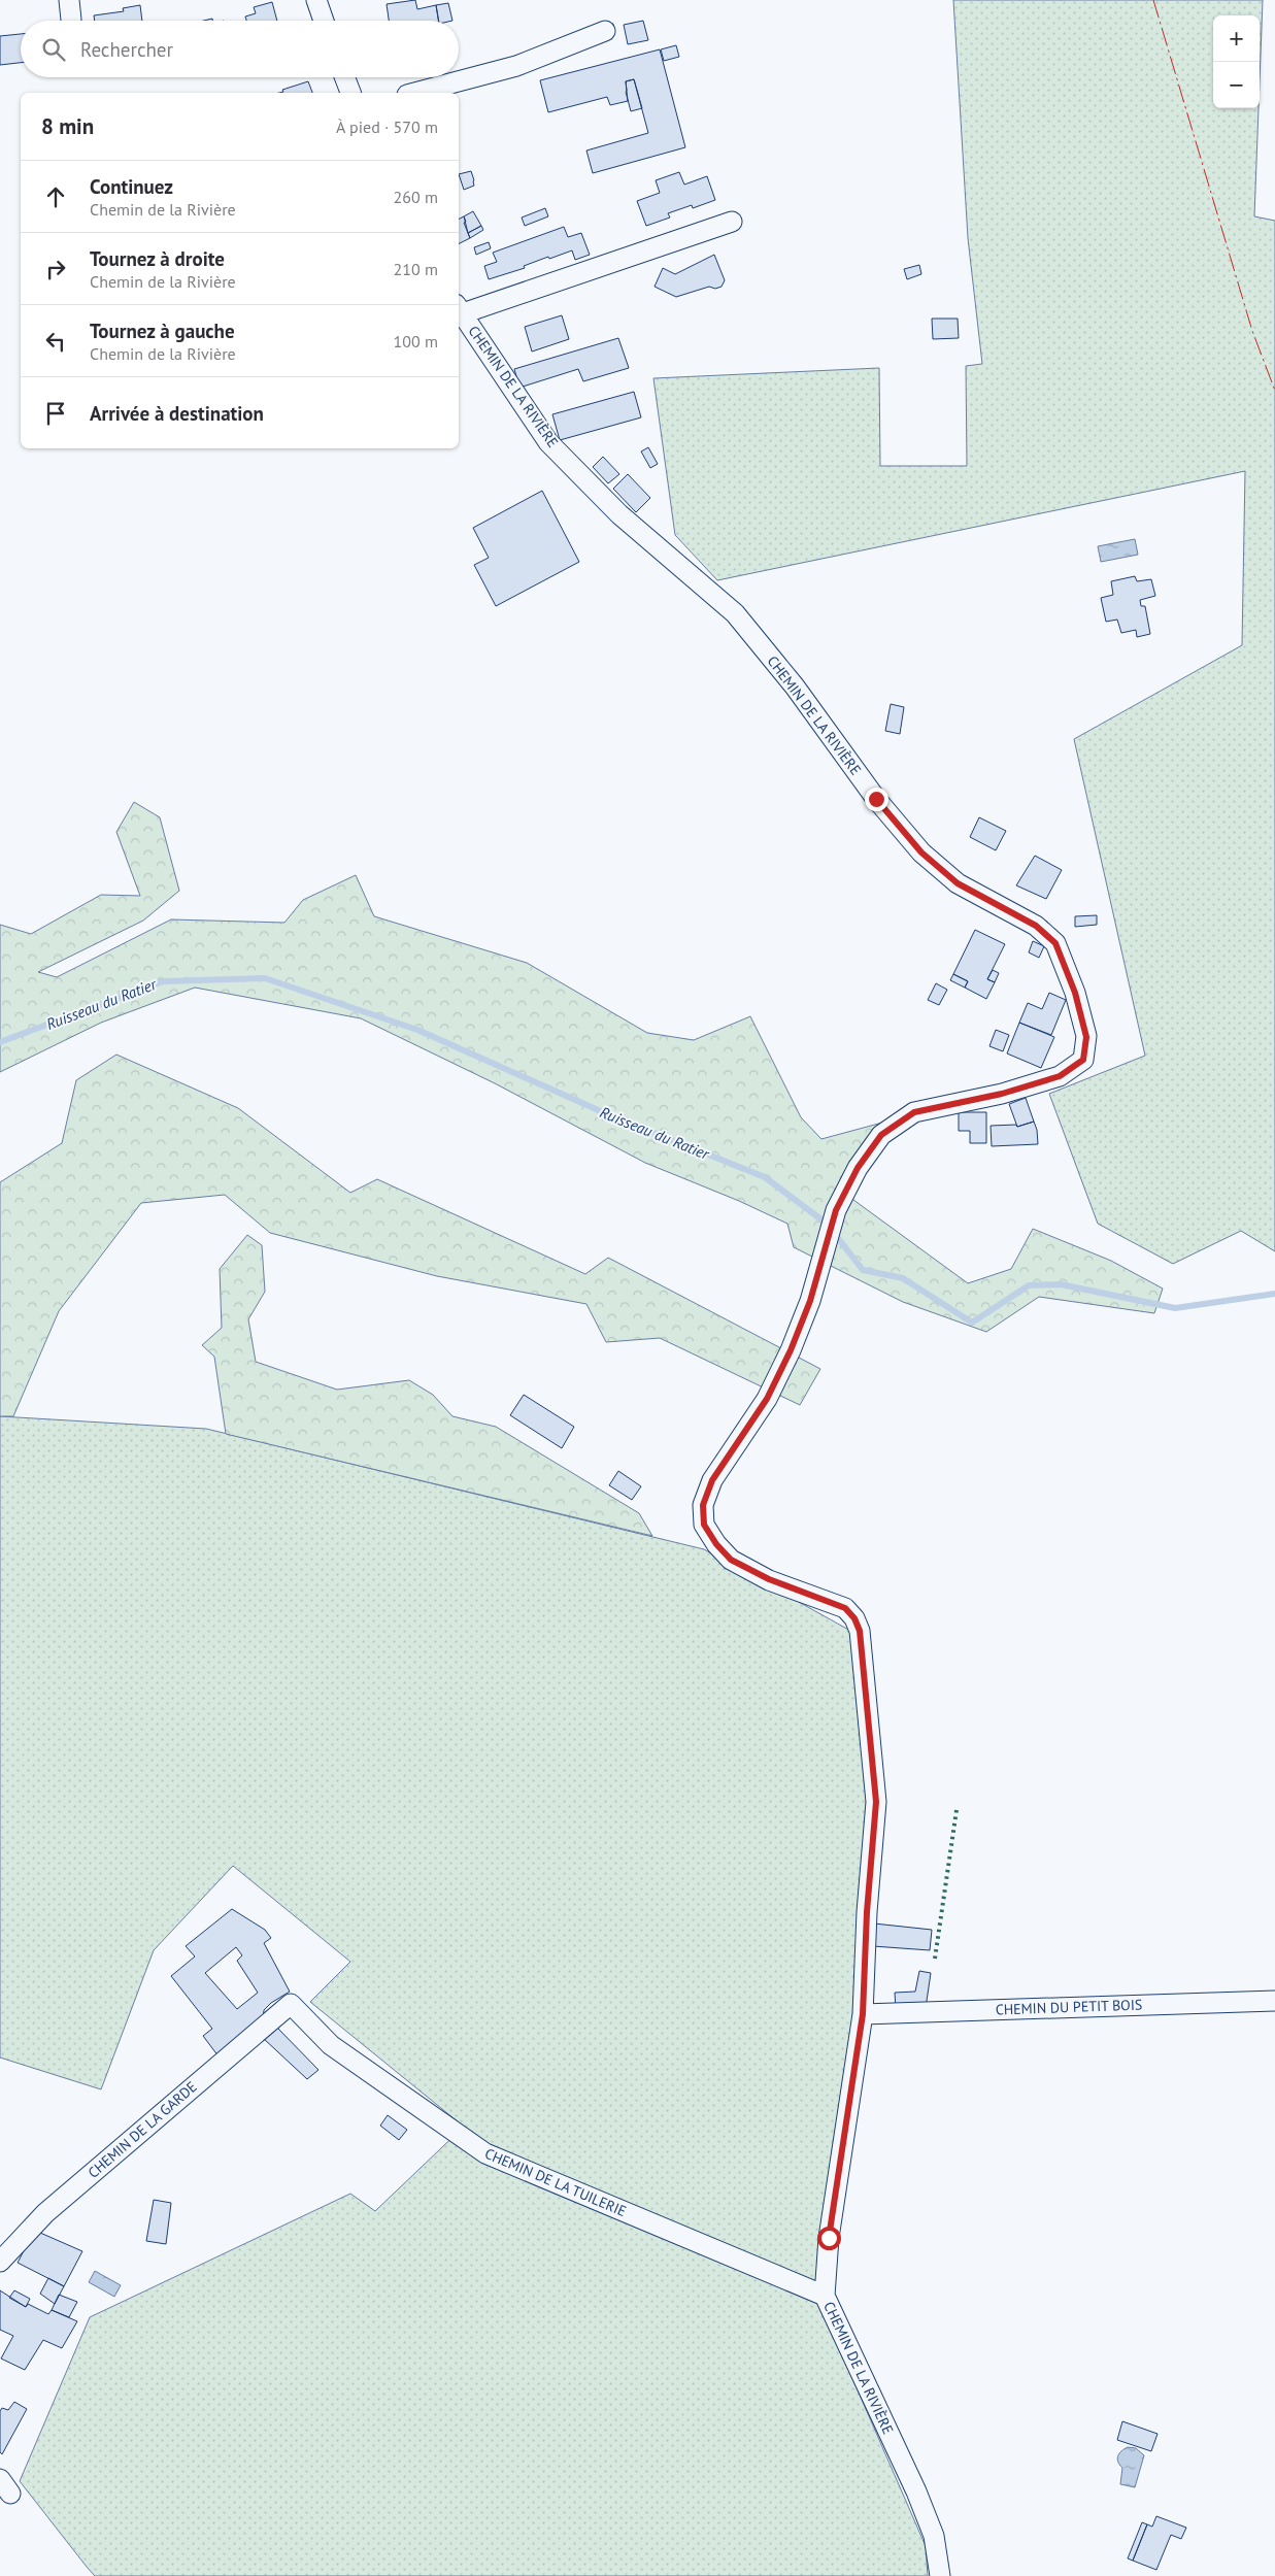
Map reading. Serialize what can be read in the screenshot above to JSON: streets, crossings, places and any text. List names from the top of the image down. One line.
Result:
{"streets":{"street":["CHEMIN DE LA RIVIÈRE","CHEMIN DU PETIT BOIS","CHEMIN DE LA GARDE","CHEMIN DE LA TUILERIE"]},"crossings":[["CHEMIN DE LA RIVIÈRE","CHEMIN DU PETIT BOIS"],["CHEMIN DE LA RIVIÈRE","CHEMIN DE LA TUILERIE"],["CHEMIN DE LA GARDE","CHEMIN DE LA TUILERIE"]],"water":["Ruisseau du Ratier"],"page":{"map_buttons":["+","−"],"search":"Rechercher","heading":["8 min","À pied · 570 m"],"list":[["Continuez","Chemin de la Rivière","260 m"],["Tournez à droite","Chemin de la Rivière","210 m"],["Tournez à gauche","Chemin de la Rivière","100 m"],"Arrivée à destination"]}}
